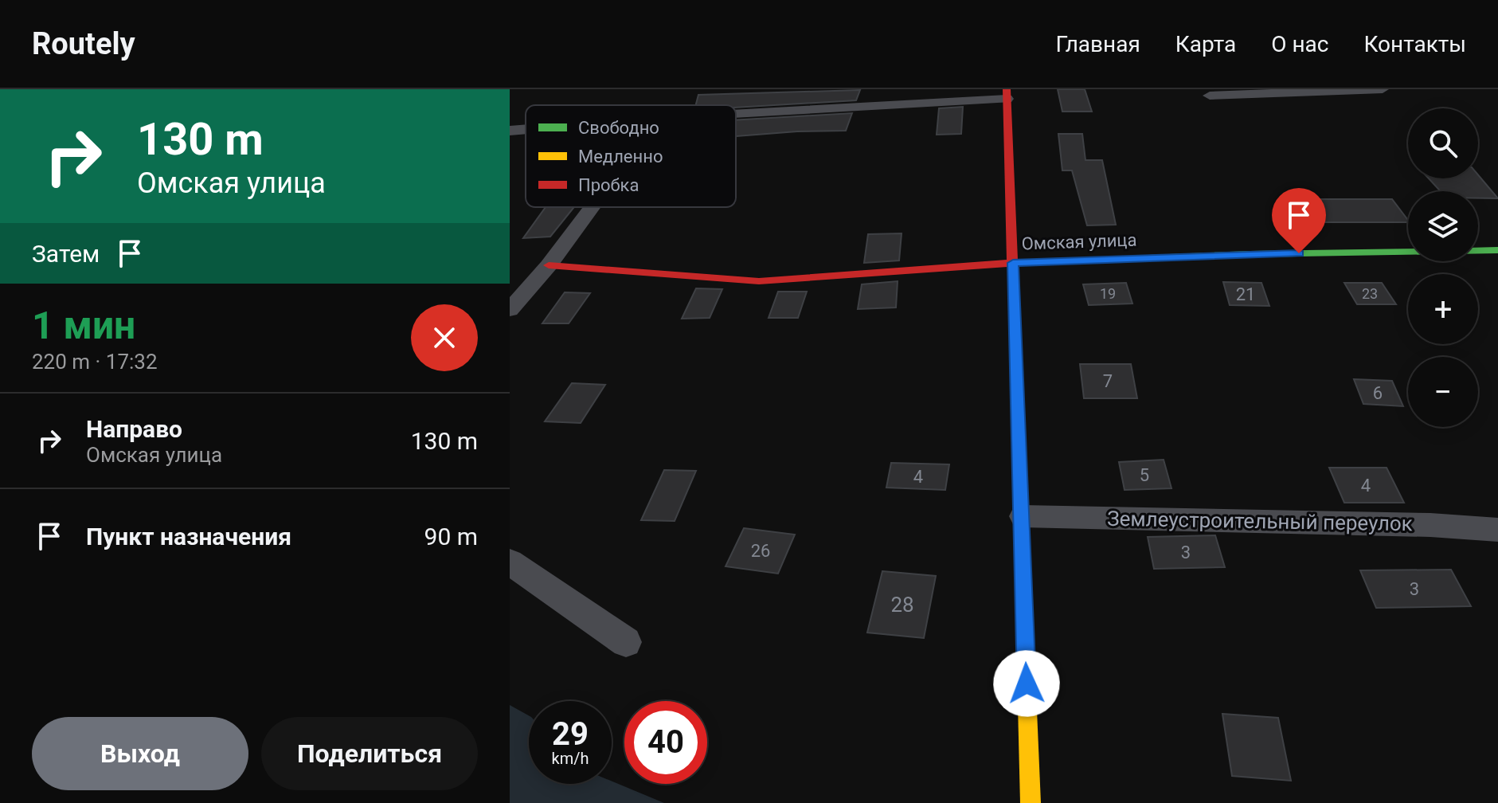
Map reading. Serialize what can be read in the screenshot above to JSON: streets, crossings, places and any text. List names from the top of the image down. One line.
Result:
{"streets":{"street":["Омская улица","Землеустроительный переулок"]},"house_numbers":["19","21","23","7","6","5","4","4","26","3","3","28"],"legend":["Свободно","Медленно","Пробка"],"page":{"header":"Routely","nav":["Главная","Карта","О нас","Контакты"],"turn":["130 m","Омская улица"],"map_buttons":["+","−"],"then":"Затем","heading":["1 мин","220 m · 17:32"],"list":[{"name":"Направо","note":"Омская улица","value":"130 m"},{"name":"Пункт назначения","value":"90 m"}],"speed":"29 km/h","limit":"40","buttons":["Выход","Поделиться"]}}
